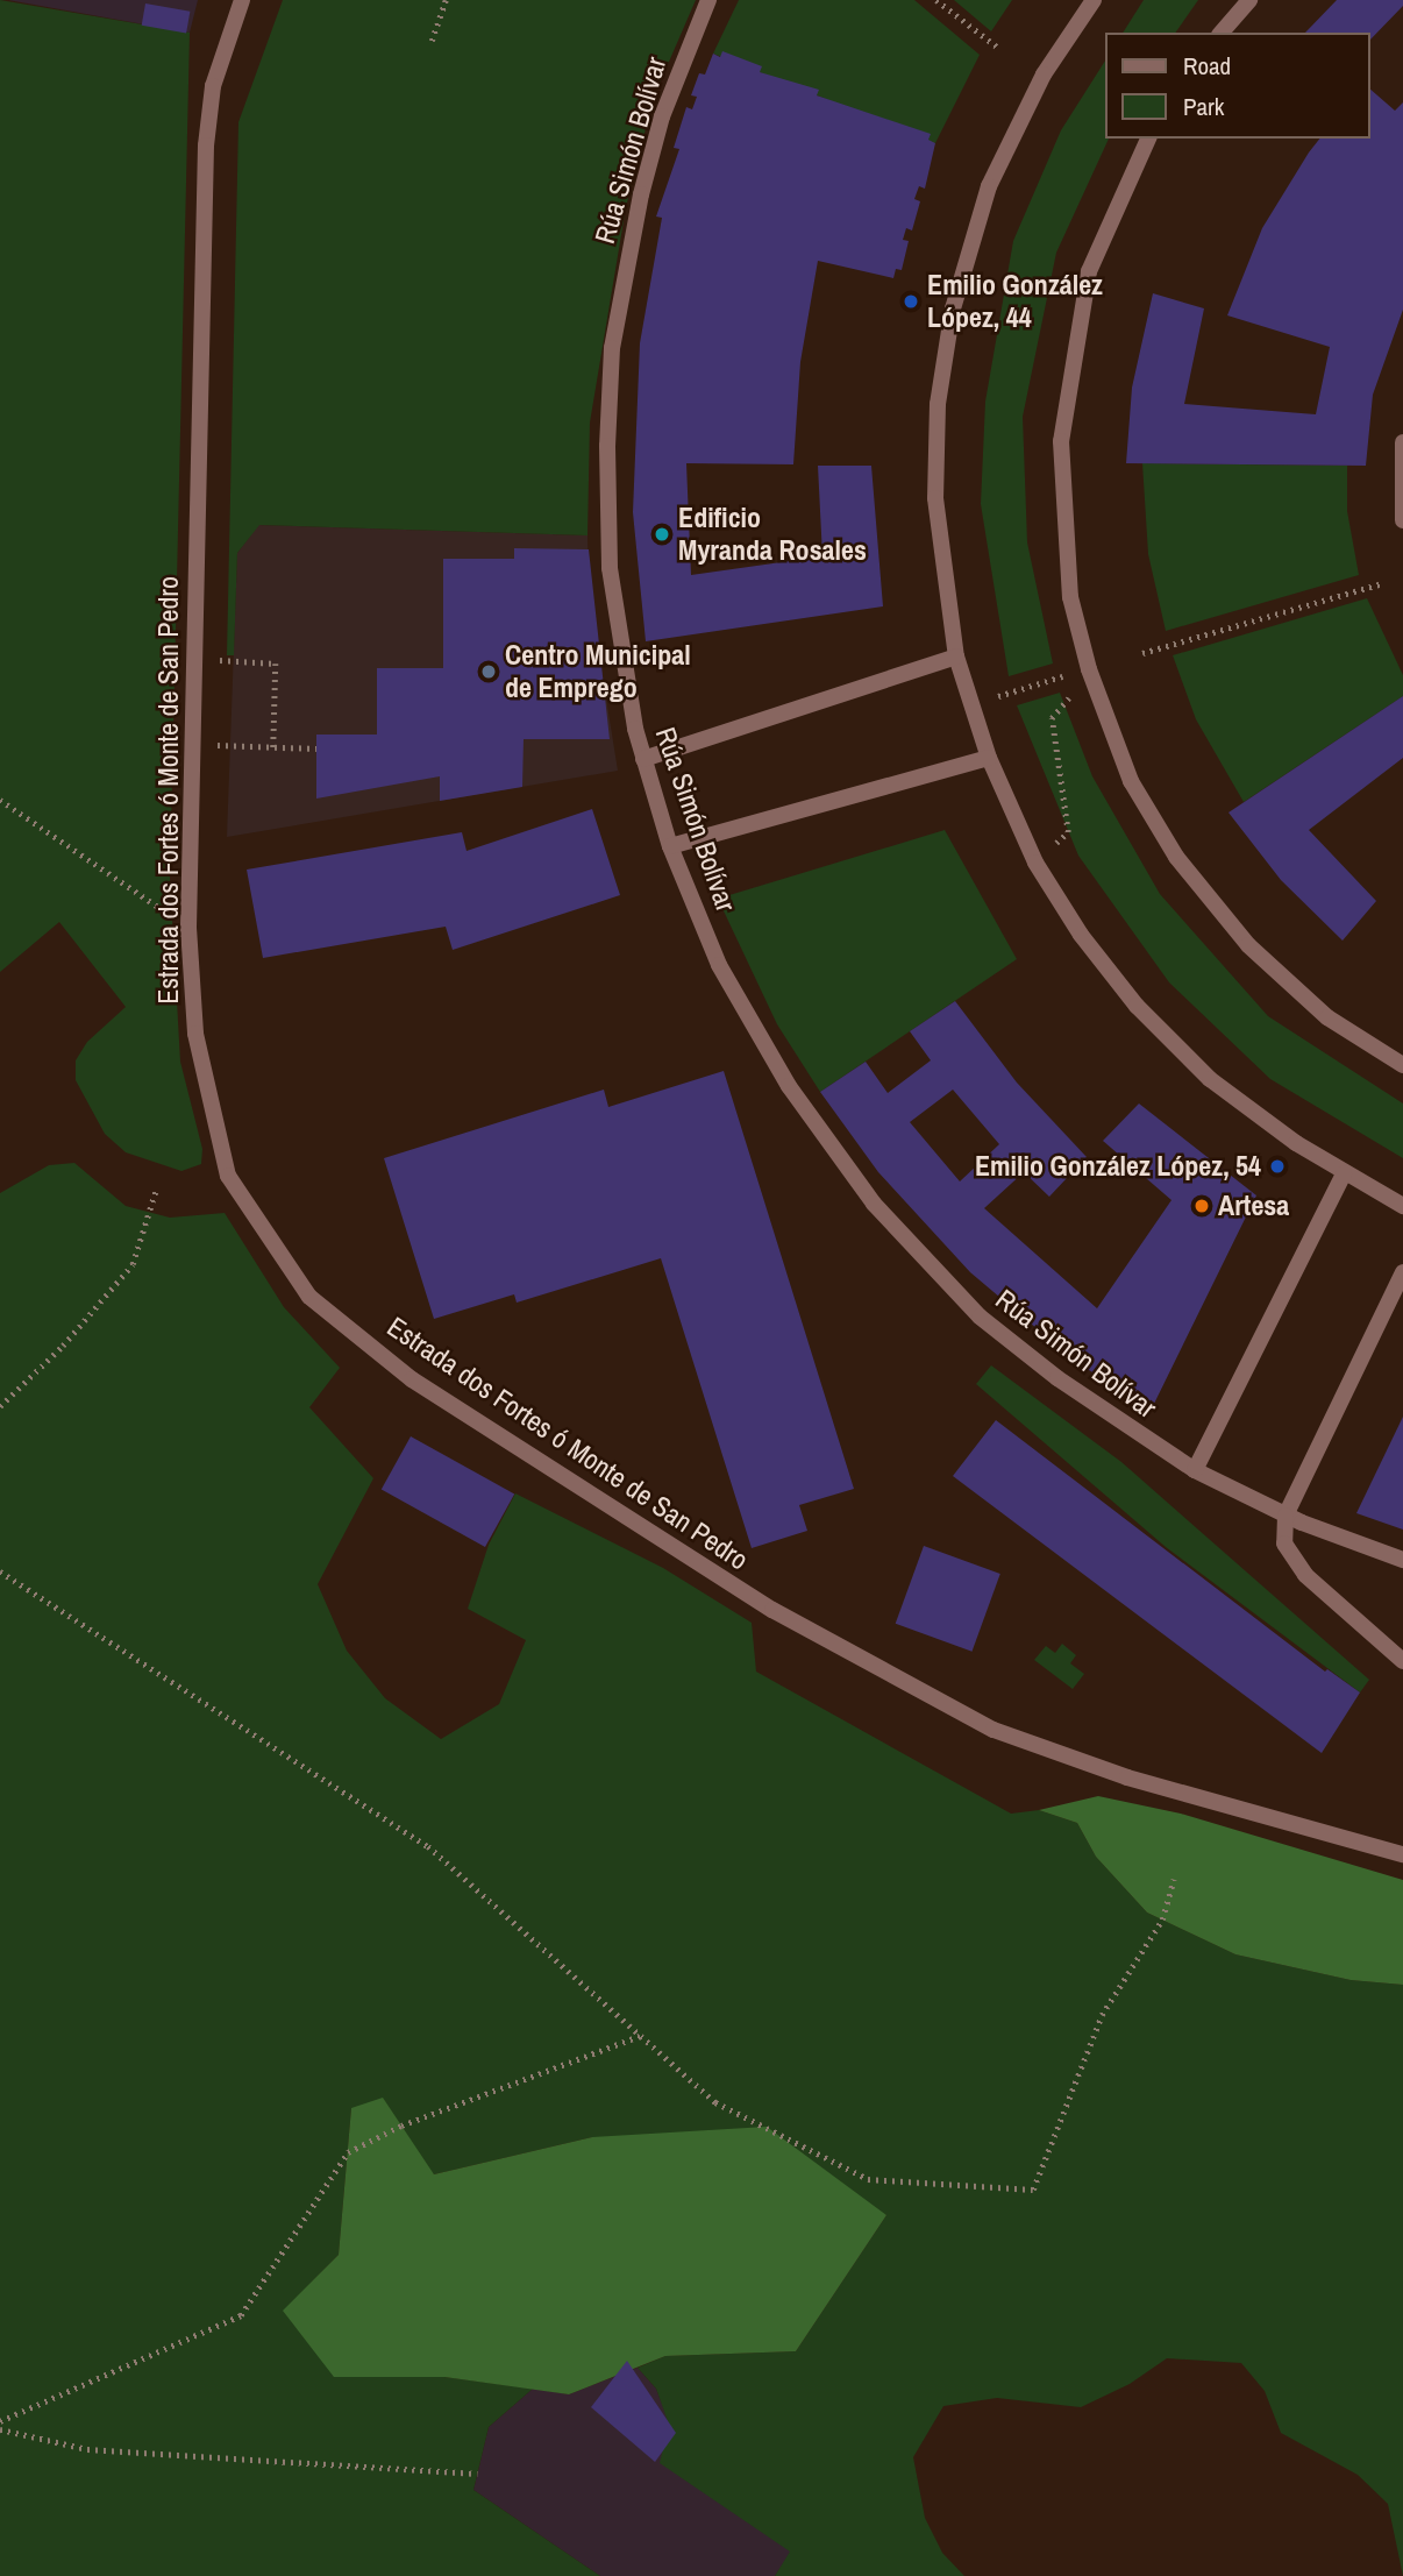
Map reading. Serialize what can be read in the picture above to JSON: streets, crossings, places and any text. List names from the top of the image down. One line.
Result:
{"streets":{"street":["Rúa Simón Bolívar","Estrada dos Fortes ó Monte de San Pedro"]},"places":["Emilio González López, 44","Edificio Myranda Rosales","Centro Municipal de Emprego","Emilio González López, 54","Artesa"],"legend":["Road","Park"]}
